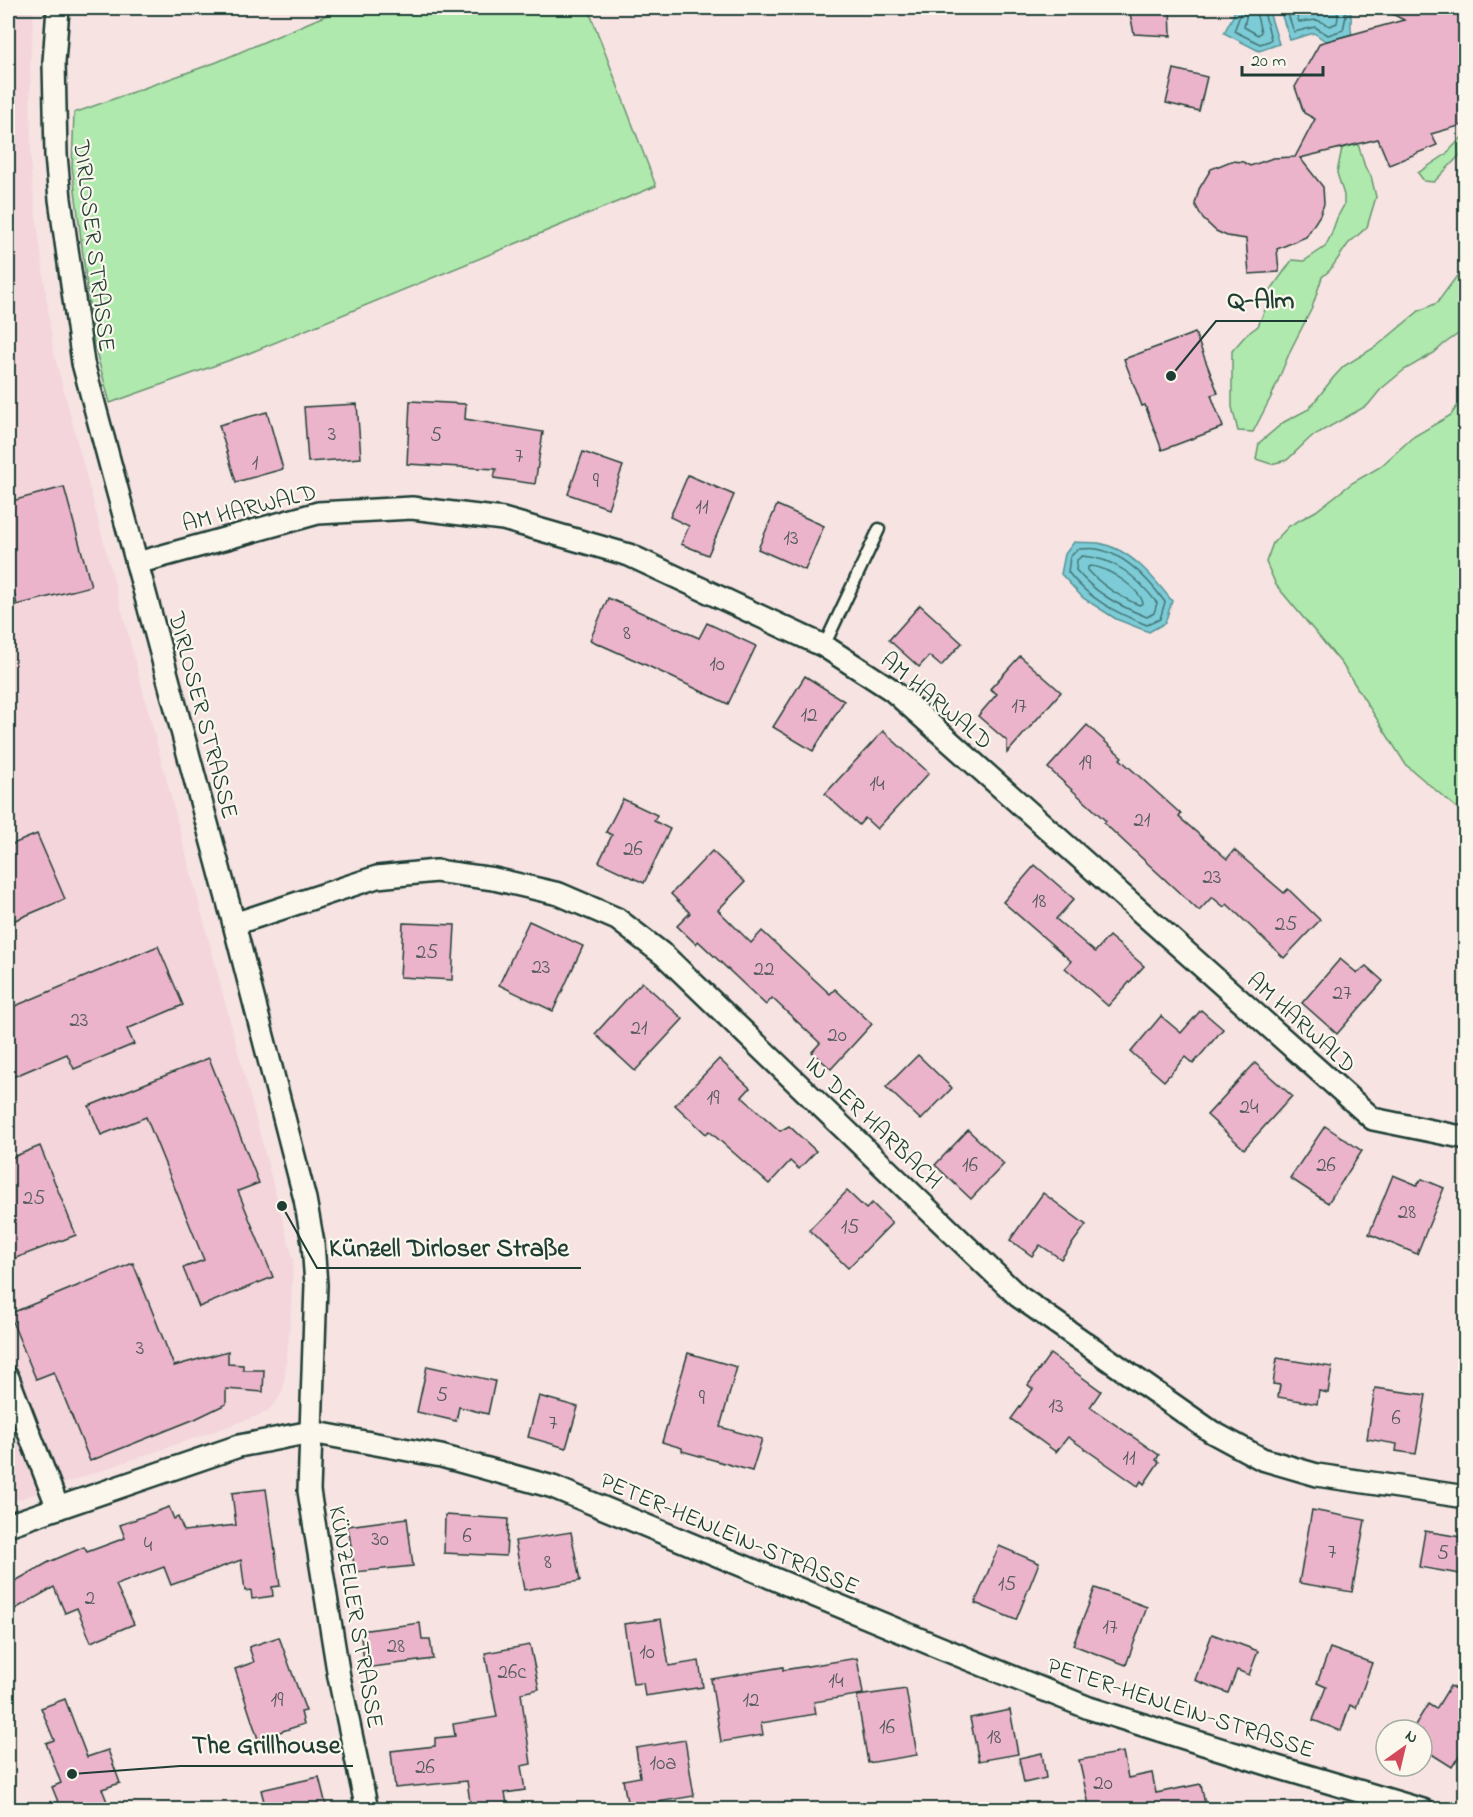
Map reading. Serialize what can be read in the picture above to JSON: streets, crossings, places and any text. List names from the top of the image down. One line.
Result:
{"streets":{"street":["DIRLOSER STRASSE","AM HARWALD","IN DER HARBACH","PETER-HENLEIN-STRASSE","KÜNZELLER STRASSE"]},"crossings":[["DIRLOSER STRASSE","AM HARWALD"],["DIRLOSER STRASSE","IN DER HARBACH"],["DIRLOSER STRASSE","PETER-HENLEIN-STRASSE"],["DIRLOSER STRASSE","KÜNZELLER STRASSE"],["PETER-HENLEIN-STRASSE","KÜNZELLER STRASSE"]],"places":["Q-Alm","Künzell Dirloser Straße","The Grillhouse"],"house_numbers":["3","5","7","1","9","11","13","8","10","17","12","19","14","21","26","23","18","25","25","23","22","27","23","21","20","19","24","16","26","25","28","15","3","5","9","13","6","7","11","6","30","4","7","5","8","15","2","17","28","10","26c","14","19","12","16","18","10a","26","20"],"scale_bar":"20 m","north":"top right"}
